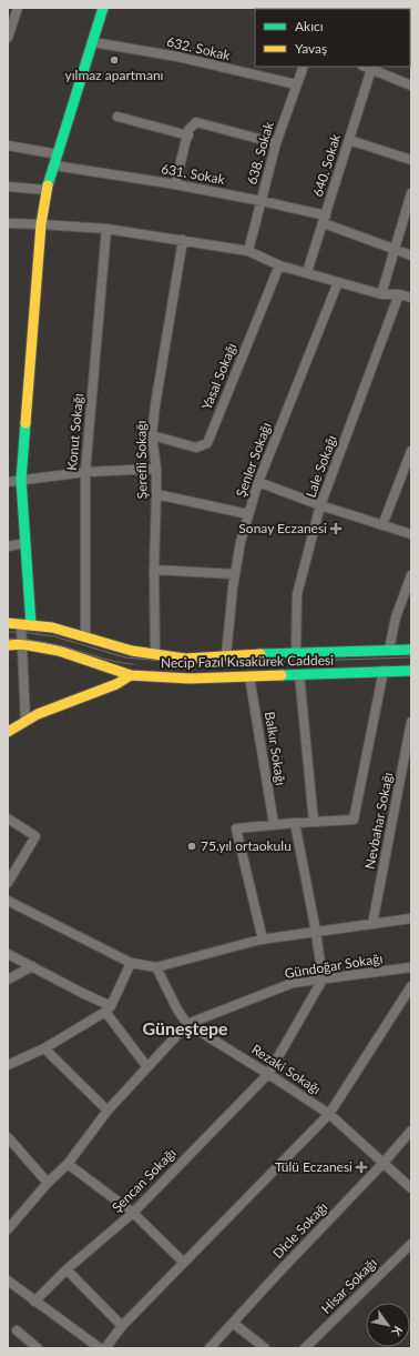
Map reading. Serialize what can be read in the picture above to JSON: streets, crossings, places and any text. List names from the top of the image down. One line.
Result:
{"streets":{"main road":["Necip Fazıl Kısakürek Caddesi"],"street":["632. Sokak","638. Sokak","640. Sokak","631. Sokak","Yasal Sokağı","Konut Sokağı","Şerefli Sokağı","Şenler Sokağı","Lale Sokağı","Balkır Sokağı","Nevbahar Sokağı","Gündoğar Sokağı","Rezaki Sokağı","Şencan Sokağı","Dicle Sokağı","Hisar Sokağı"]},"crossings":[["632. Sokak","638. Sokak"],["638. Sokak","631. Sokak"],["640. Sokak","631. Sokak"],["Yasal Sokağı","Şerefli Sokağı"],["Konut Sokağı","Necip Fazıl Kısakürek Caddesi"],["Şerefli Sokağı","Necip Fazıl Kısakürek Caddesi"],["Şenler Sokağı","Necip Fazıl Kısakürek Caddesi"],["Lale Sokağı","Necip Fazıl Kısakürek Caddesi"],["Necip Fazıl Kısakürek Caddesi","Balkır Sokağı"],["Gündoğar Sokağı","Rezaki Sokağı"],["Gündoğar Sokağı","Şencan Sokağı"],["Rezaki Sokağı","Şencan Sokağı"],["Rezaki Sokağı","Dicle Sokağı"]],"districts":["Güneştepe"],"places":{"other":["yılmaz apartmanı","75.yıl ortaokulu"],"health":["Sonay Eczanesi","Tülü Eczanesi"]},"legend":["Akıcı","Yavaş"],"north":"bottom right"}
